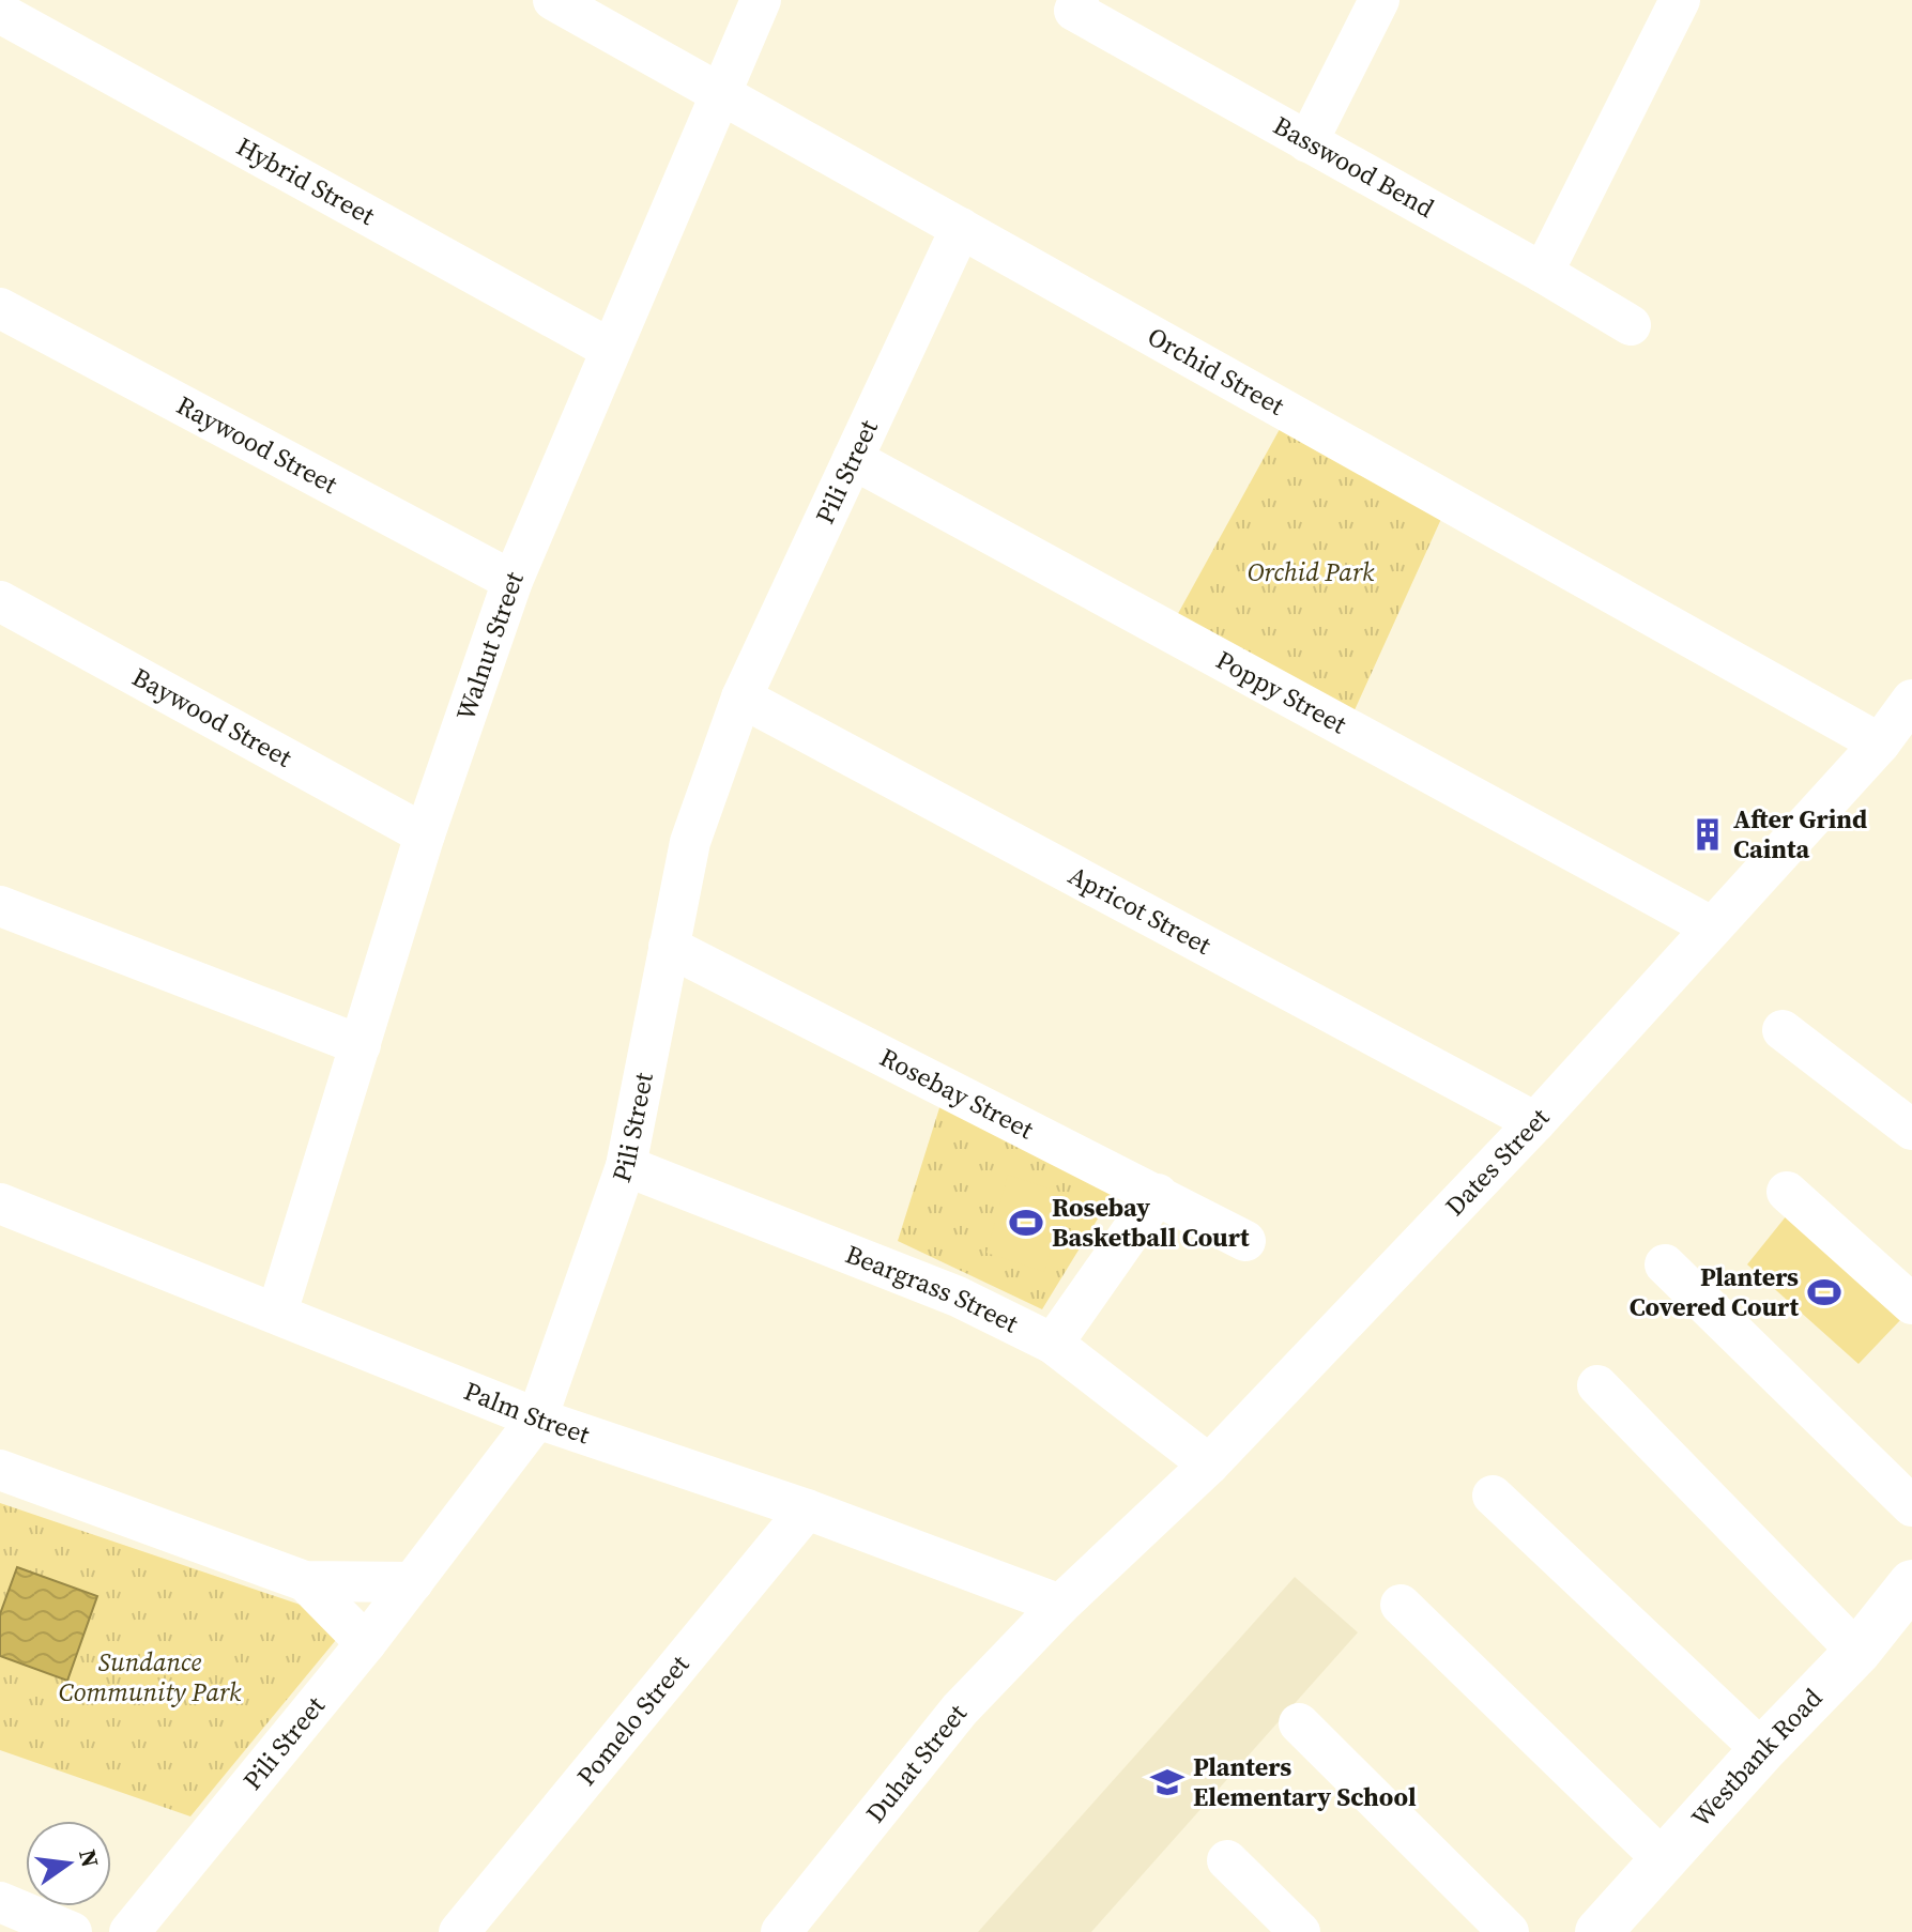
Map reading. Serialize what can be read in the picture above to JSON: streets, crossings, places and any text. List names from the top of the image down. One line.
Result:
{"streets":{"street":["Basswood Bend","Hybrid Street","Orchid Street","Raywood Street","Pili Street","Walnut Street","Poppy Street","Baywood Street","Apricot Street","Rosebay Street","Dates Street","Beargrass Street","Palm Street","Pomelo Street","Westbank Road","Duhat Street"]},"crossings":[["Hybrid Street","Walnut Street"],["Orchid Street","Pili Street"],["Orchid Street","Walnut Street"],["Orchid Street","Dates Street"],["Raywood Street","Walnut Street"],["Pili Street","Poppy Street"],["Pili Street","Apricot Street"],["Pili Street","Rosebay Street"],["Pili Street","Beargrass Street"],["Pili Street","Palm Street"],["Walnut Street","Baywood Street"],["Walnut Street","Palm Street"],["Poppy Street","Dates Street"],["Apricot Street","Dates Street"],["Dates Street","Beargrass Street"],["Dates Street","Palm Street"],["Dates Street","Duhat Street"],["Palm Street","Pomelo Street"],["Palm Street","Duhat Street"]],"parks":["Orchid Park","Sundance Community Park"],"places":{"building":["After Grind Cainta"],"sports":["Rosebay Basketball Court","Planters Covered Court"],"school or university":["Planters Elementary School"]},"north":"right"}
